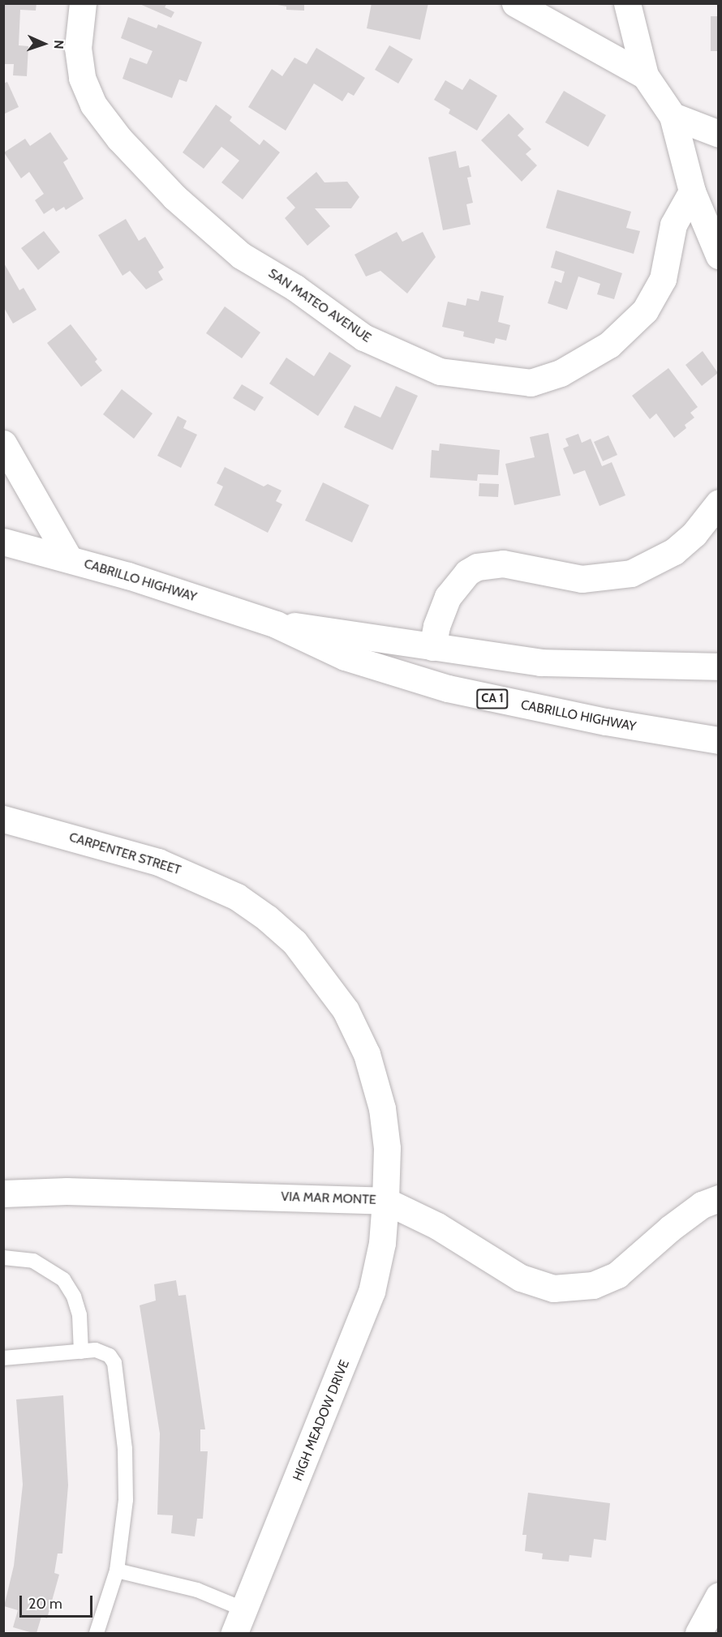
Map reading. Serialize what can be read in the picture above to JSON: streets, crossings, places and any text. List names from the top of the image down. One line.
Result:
{"streets":{"main road":["SAN MATEO AVENUE","CABRILLO HIGHWAY","CA 1","CARPENTER STREET","VIA MAR MONTE","HIGH MEADOW DRIVE"]},"crossings":[["CARPENTER STREET","VIA MAR MONTE"],["CARPENTER STREET","HIGH MEADOW DRIVE"],["VIA MAR MONTE","HIGH MEADOW DRIVE"]],"scale_bar":"20 m","north":"right"}
